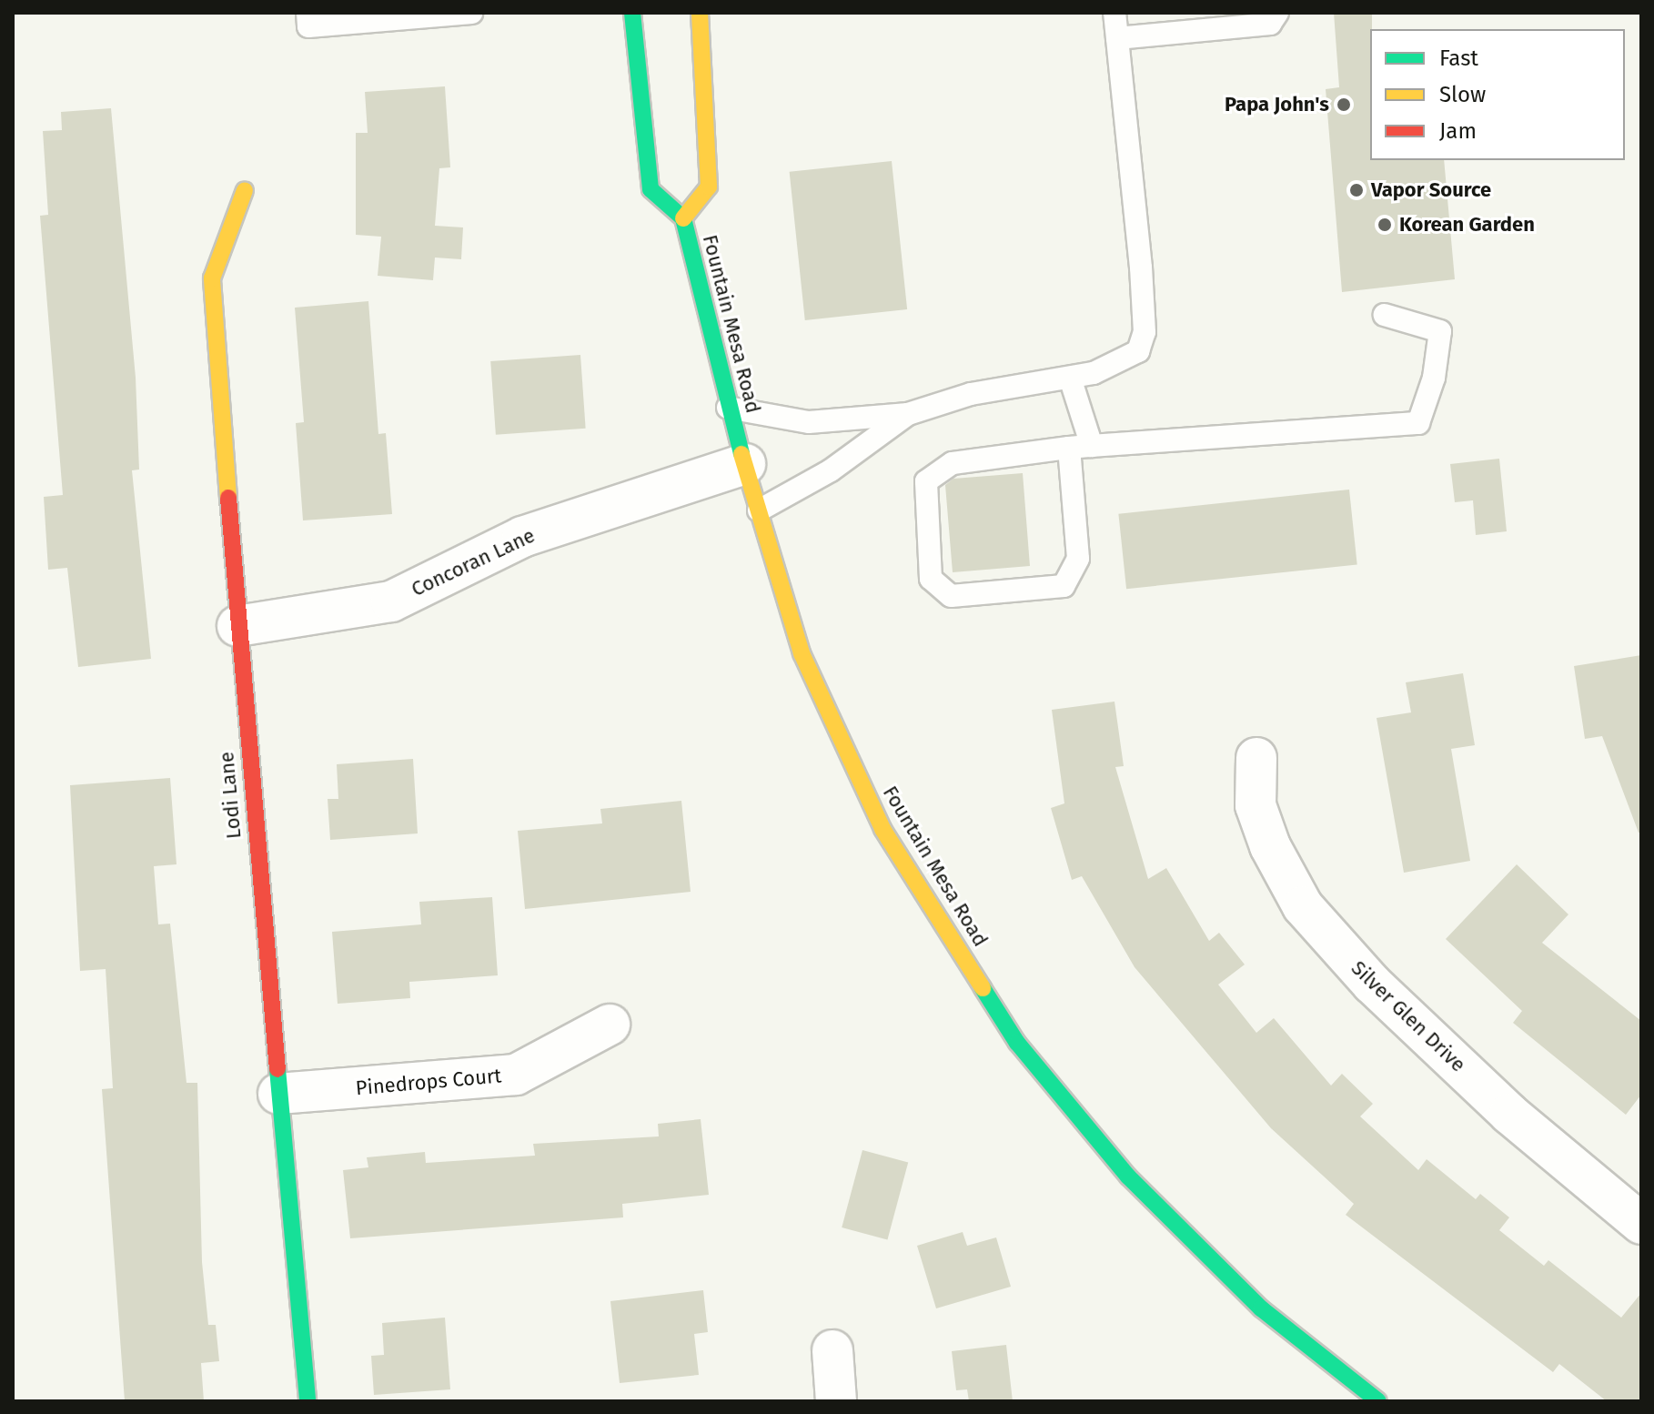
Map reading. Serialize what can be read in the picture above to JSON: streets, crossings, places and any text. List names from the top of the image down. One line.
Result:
{"streets":{"main road":["Fountain Mesa Road","Lodi Lane"],"street":["Concoran Lane","Silver Glen Drive","Pinedrops Court"]},"crossings":[["Fountain Mesa Road","Concoran Lane"],["Concoran Lane","Lodi Lane"],["Lodi Lane","Pinedrops Court"]],"places":["Papa John's","Vapor Source","Korean Garden"],"legend":["Fast","Slow","Jam"]}
